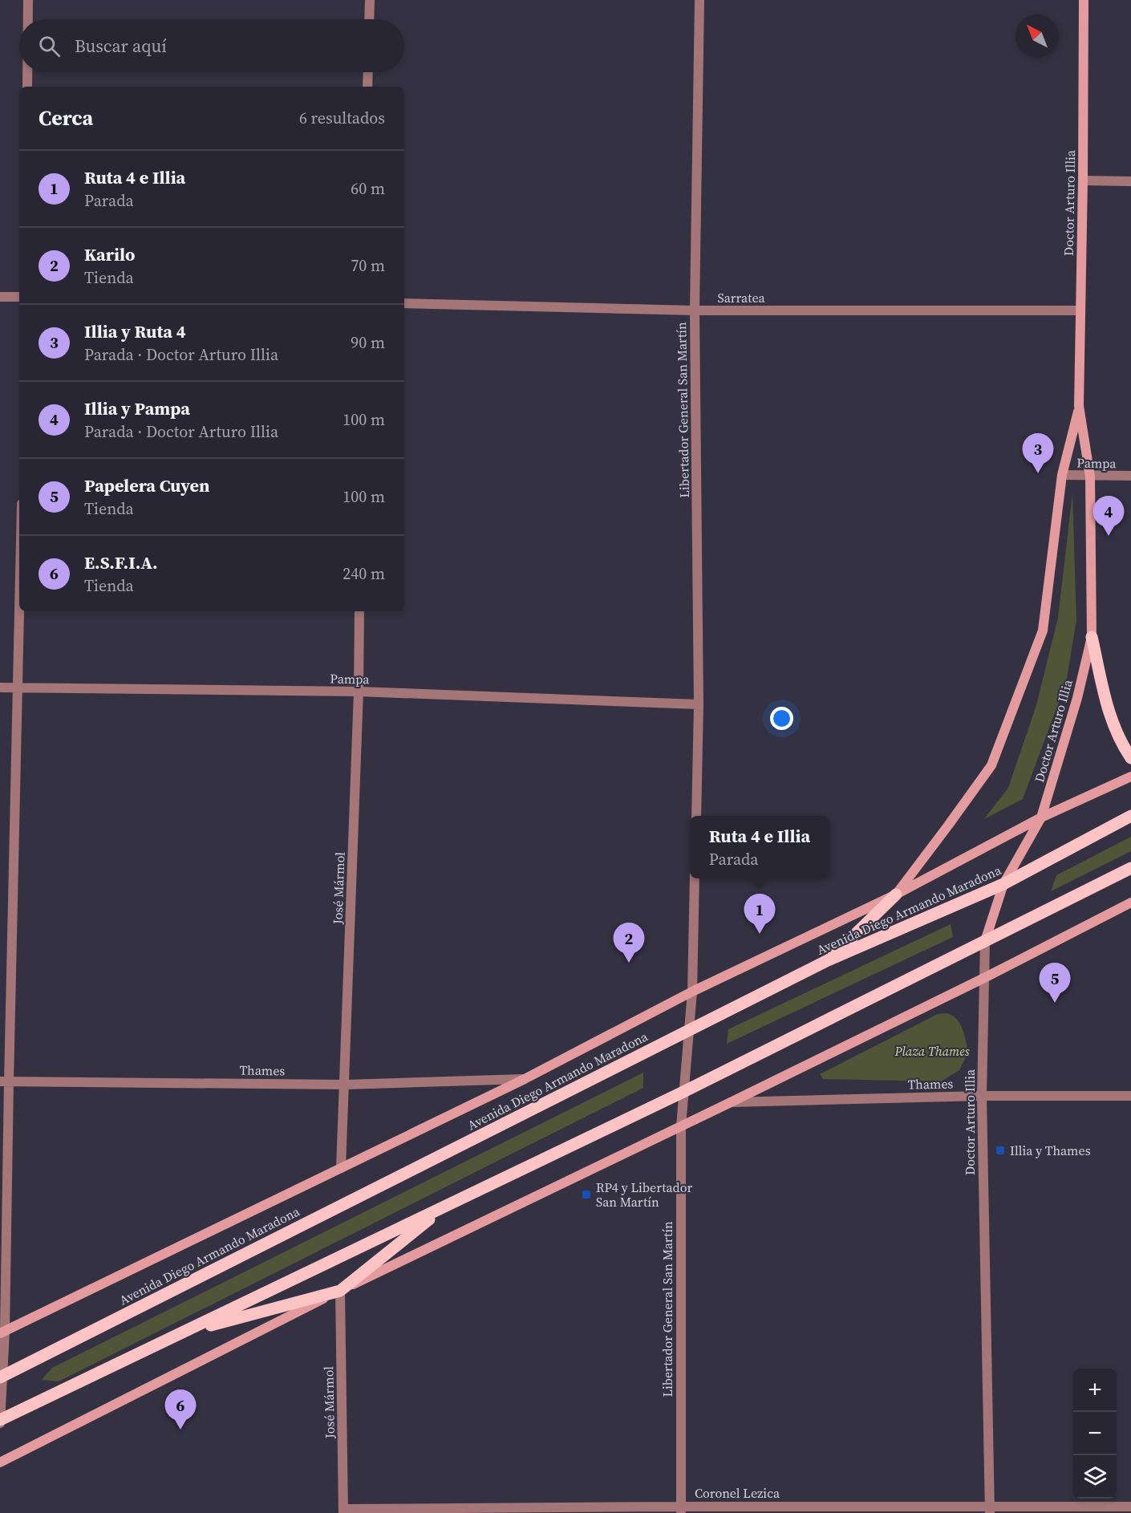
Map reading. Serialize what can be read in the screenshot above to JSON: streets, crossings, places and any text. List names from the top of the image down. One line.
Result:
{"streets":{"main road":["Avenida Diego Armando Maradona"],"street":["Doctor Arturo Illia","Sarratea","Libertador General San Martín","Pampa","José Mármol","Thames","Coronel Lezica"]},"crossings":[["Doctor Arturo Illia","Sarratea"],["Doctor Arturo Illia","Pampa"],["Doctor Arturo Illia","Avenida Diego Armando Maradona"],["Doctor Arturo Illia","Thames"],["Doctor Arturo Illia","Coronel Lezica"],["Sarratea","Libertador General San Martín"],["Libertador General San Martín","Pampa"],["Libertador General San Martín","Avenida Diego Armando Maradona"],["Libertador General San Martín","Coronel Lezica"],["Pampa","José Mármol"],["José Mármol","Avenida Diego Armando Maradona"],["José Mármol","Thames"],["José Mármol","Coronel Lezica"],["Avenida Diego Armando Maradona","Thames"]],"parks":["Plaza Thames"],"places":{"transit":["Illia y Thames","RP4 y Libertador San Martín"]},"north":"top left","page":{"search":"Buscar aquí","heading":["Cerca","6 resultados"],"list":[{"mark":"1","name":"Ruta 4 e Illia","note":"Parada","value":"60 m"},{"mark":"2","name":"Karilo","note":"Tienda","value":"70 m"},{"mark":"3","name":"Illia y Ruta 4","note":"Parada · Doctor Arturo Illia","value":"90 m"},{"mark":"4","name":"Illia y Pampa","note":"Parada · Doctor Arturo Illia","value":"100 m"},{"mark":"5","name":"Papelera Cuyen","note":"Tienda","value":"100 m"},{"mark":"6","name":"E.S.F.I.A.","note":"Tienda","value":"240 m"}],"pins":["3","4","1","2","5","6"],"popup":["Ruta 4 e Illia","Parada"],"map_buttons":["+","−"]}}
